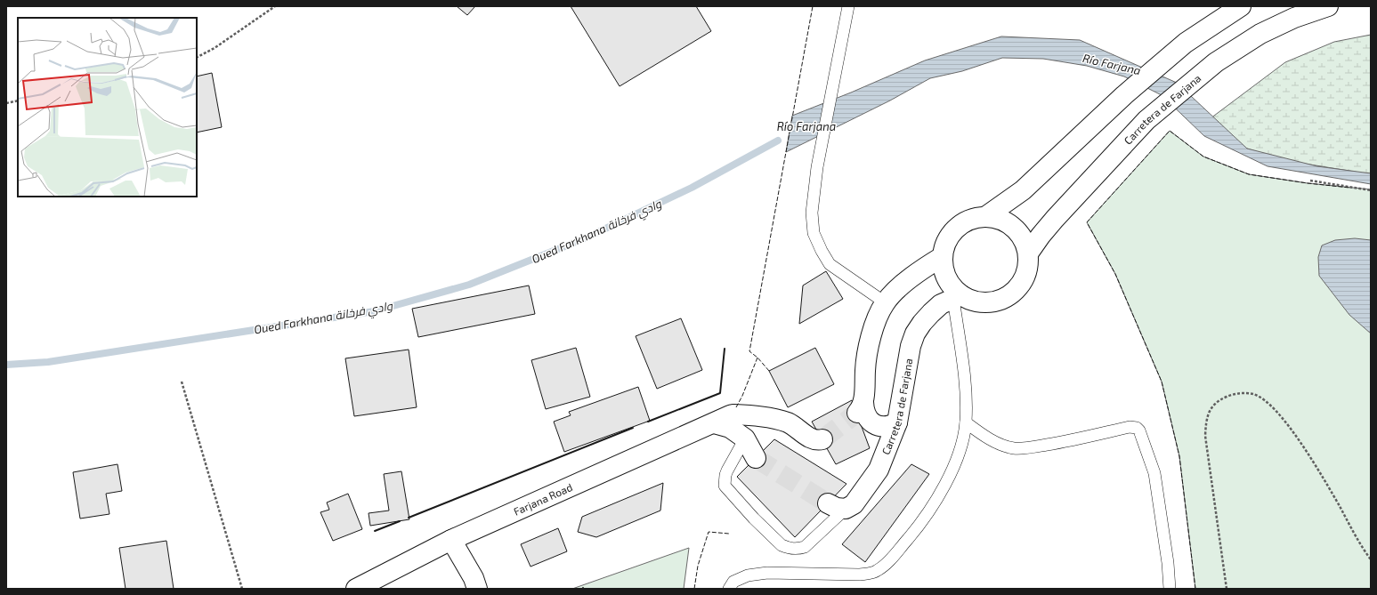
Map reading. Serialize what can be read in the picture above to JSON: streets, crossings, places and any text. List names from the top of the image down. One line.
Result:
{"streets":{"main road":["Carretera de Farjana","Farjana Road"]},"water":["Río Farjana","Oued Farkhana وادي فرخانة"]}
